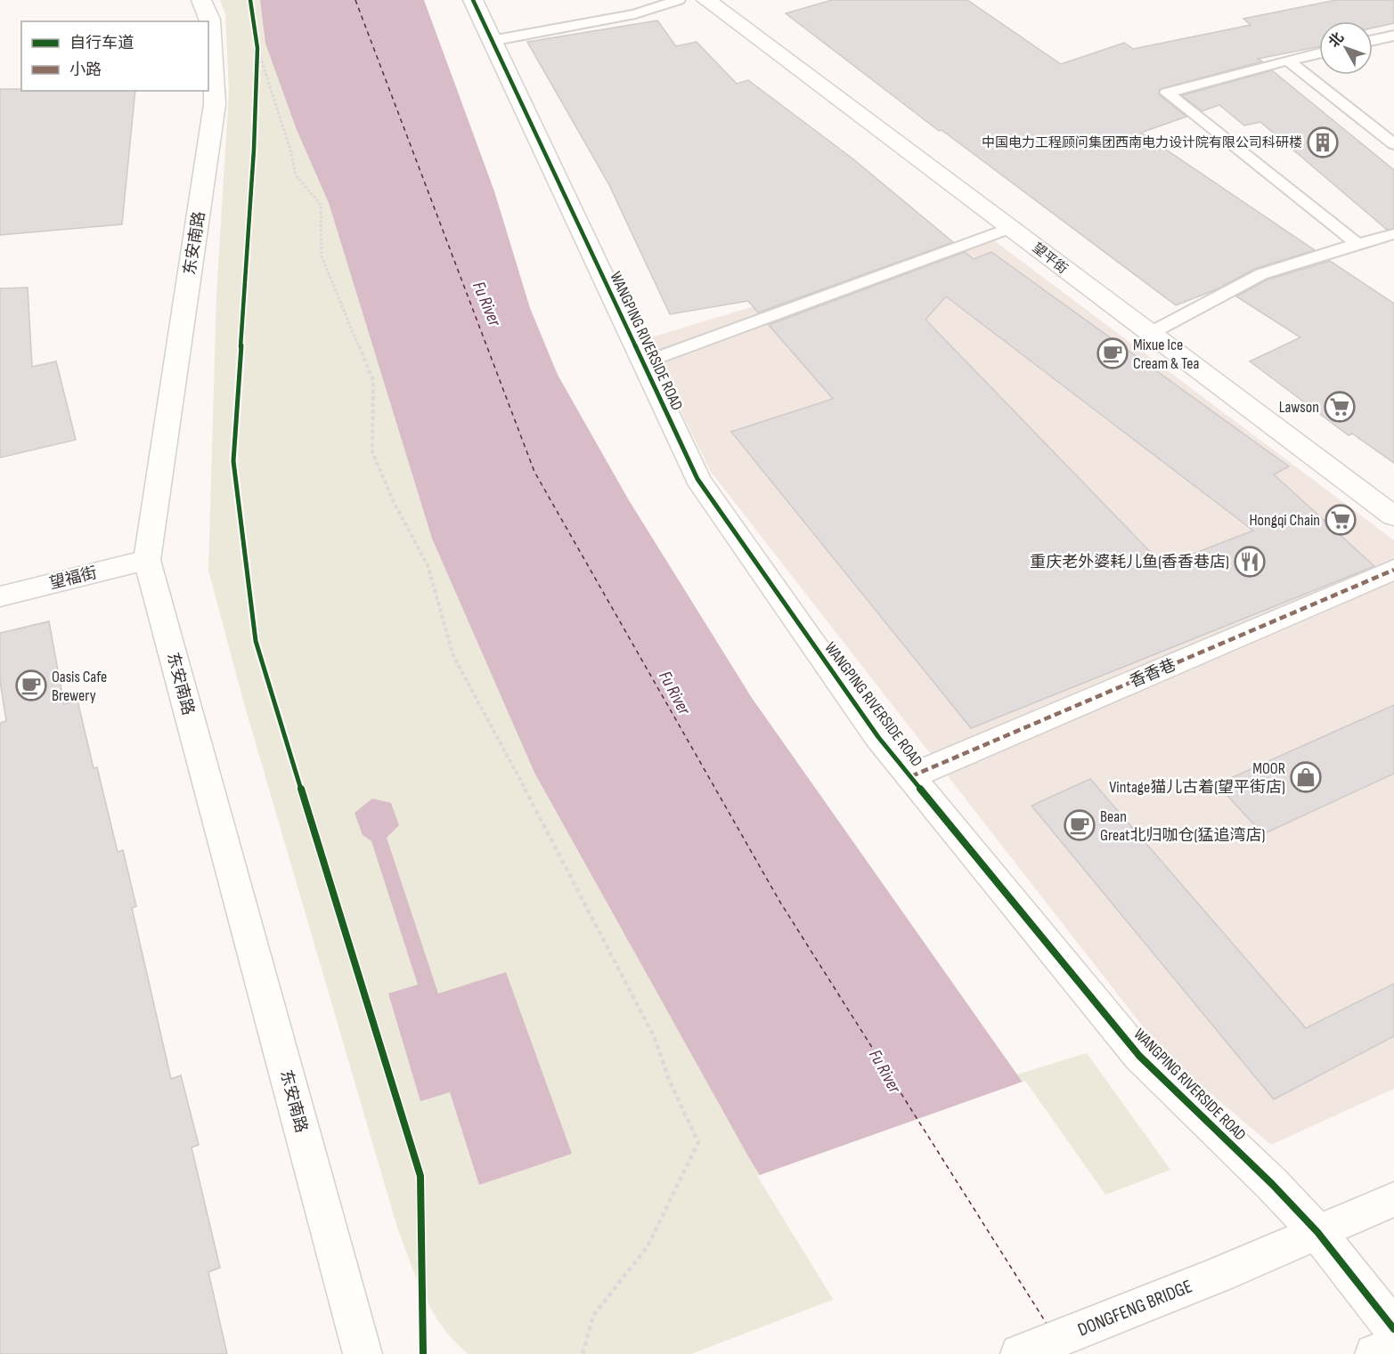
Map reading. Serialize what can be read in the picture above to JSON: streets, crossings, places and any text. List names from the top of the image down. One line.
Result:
{"streets":{"street":["东安南路","望平街","WANGPING RIVERSIDE ROAD","望福街","香香巷","DONGFENG BRIDGE"]},"crossings":[["东安南路","望福街"],["WANGPING RIVERSIDE ROAD","香香巷"],["WANGPING RIVERSIDE ROAD","DONGFENG BRIDGE"]],"water":["Fu River"],"places":{"building":["中国电力工程顾问集团西南电力设计院有限公司科研楼"],"cafe":["Mixue Ice Cream & Tea","Oasis Cafe Brewery","Bean Great北归咖仓(猛追湾店)"],"supermarket":["Lawson","Hongqi Chain"],"restaurant":["重庆老外婆耗儿鱼(香香巷店)"],"shop":["MOOR Vintage猫儿古着(望平街店)"]},"legend":["自行车道","小路"],"north":"top left"}
